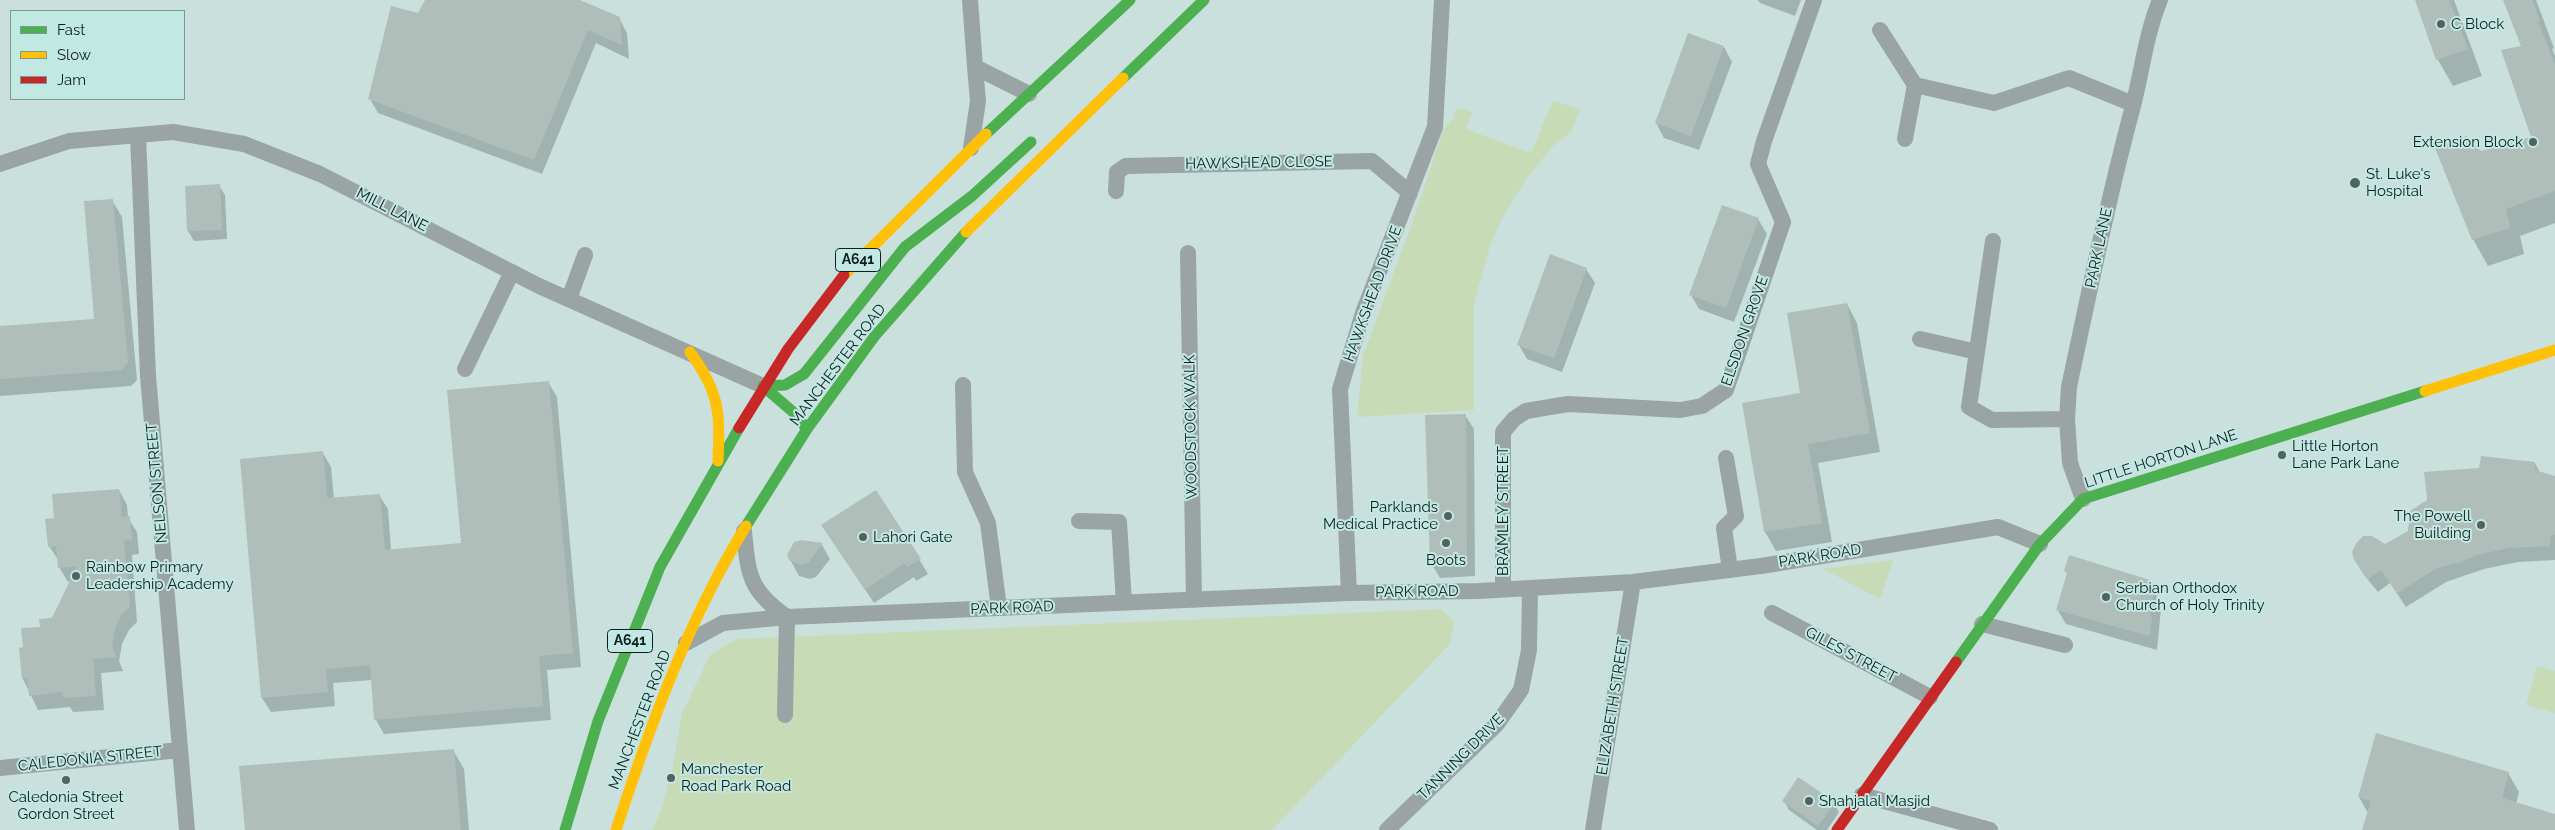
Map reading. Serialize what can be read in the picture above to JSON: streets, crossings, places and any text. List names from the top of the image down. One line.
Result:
{"streets":{"main road":["A641","MANCHESTER ROAD","LITTLE HORTON LANE"],"street":["HAWKSHEAD CLOSE","MILL LANE","PARK LANE","HAWKSHEAD DRIVE","ELSDON GROVE","WOODSTOCK WALK","NELSON STREET","BRAMLEY STREET","PARK ROAD","GILES STREET","ELIZABETH STREET","TANNING DRIVE","CALEDONIA STREET"]},"crossings":[["HAWKSHEAD CLOSE","HAWKSHEAD DRIVE"],["MILL LANE","A641"],["MILL LANE","NELSON STREET"],["PARK LANE","LITTLE HORTON LANE"],["HAWKSHEAD DRIVE","PARK ROAD"],["ELSDON GROVE","BRAMLEY STREET"],["MANCHESTER ROAD","PARK ROAD"],["WOODSTOCK WALK","PARK ROAD"],["LITTLE HORTON LANE","PARK ROAD"],["LITTLE HORTON LANE","GILES STREET"],["NELSON STREET","CALEDONIA STREET"],["BRAMLEY STREET","PARK ROAD"],["PARK ROAD","ELIZABETH STREET"],["PARK ROAD","TANNING DRIVE"]],"places":["C Block","Extension Block","St. Luke's Hospital","Little Horton Lane Park Lane","Parklands Medical Practice","The Powell Building","Lahori Gate","Boots","Rainbow Primary Leadership Academy","Serbian Orthodox Church of Holy Trinity","Manchester Road Park Road","Caledonia Street Gordon Street","Shahjalal Masjid"],"legend":["Fast","Slow","Jam"]}
